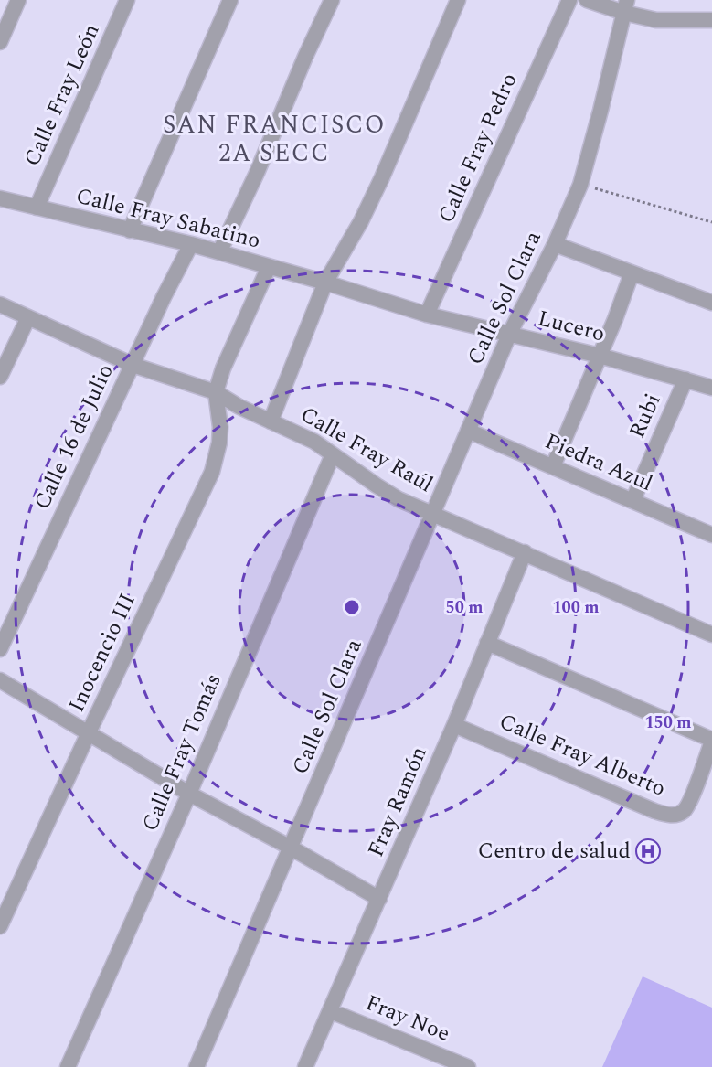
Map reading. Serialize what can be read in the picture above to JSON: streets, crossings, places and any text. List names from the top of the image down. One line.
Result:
{"streets":{"street":["Calle Fray León","Calle Fray Pedro","Calle Fray Sabatino","Calle Sol Clara","Lucero","Rubi","Calle 16 de Julio","Calle Fray Raúl","Piedra Azul","Inocencio III","Calle Fray Tomás","Calle Fray Alberto","Fray Ramón","Fray Noe"]},"crossings":[["Calle Fray León","Calle Fray Sabatino"],["Calle Fray Pedro","Lucero"],["Calle Fray Sabatino","Lucero"],["Calle Fray Sabatino","Calle 16 de Julio"],["Calle Sol Clara","Lucero"],["Calle Sol Clara","Calle Fray Raúl"],["Calle Sol Clara","Piedra Azul"],["Lucero","Rubi"],["Rubi","Piedra Azul"],["Calle 16 de Julio","Calle Fray Raúl"],["Calle Fray Raúl","Inocencio III"],["Calle Fray Raúl","Calle Fray Tomás"],["Calle Fray Raúl","Fray Ramón"],["Calle Fray Alberto","Fray Ramón"],["Fray Ramón","Fray Noe"]],"districts":["SAN FRANCISCO 2A SECC"],"places":{"hospital":["Centro de salud"]},"rings":["50 m","100 m","150 m"]}
